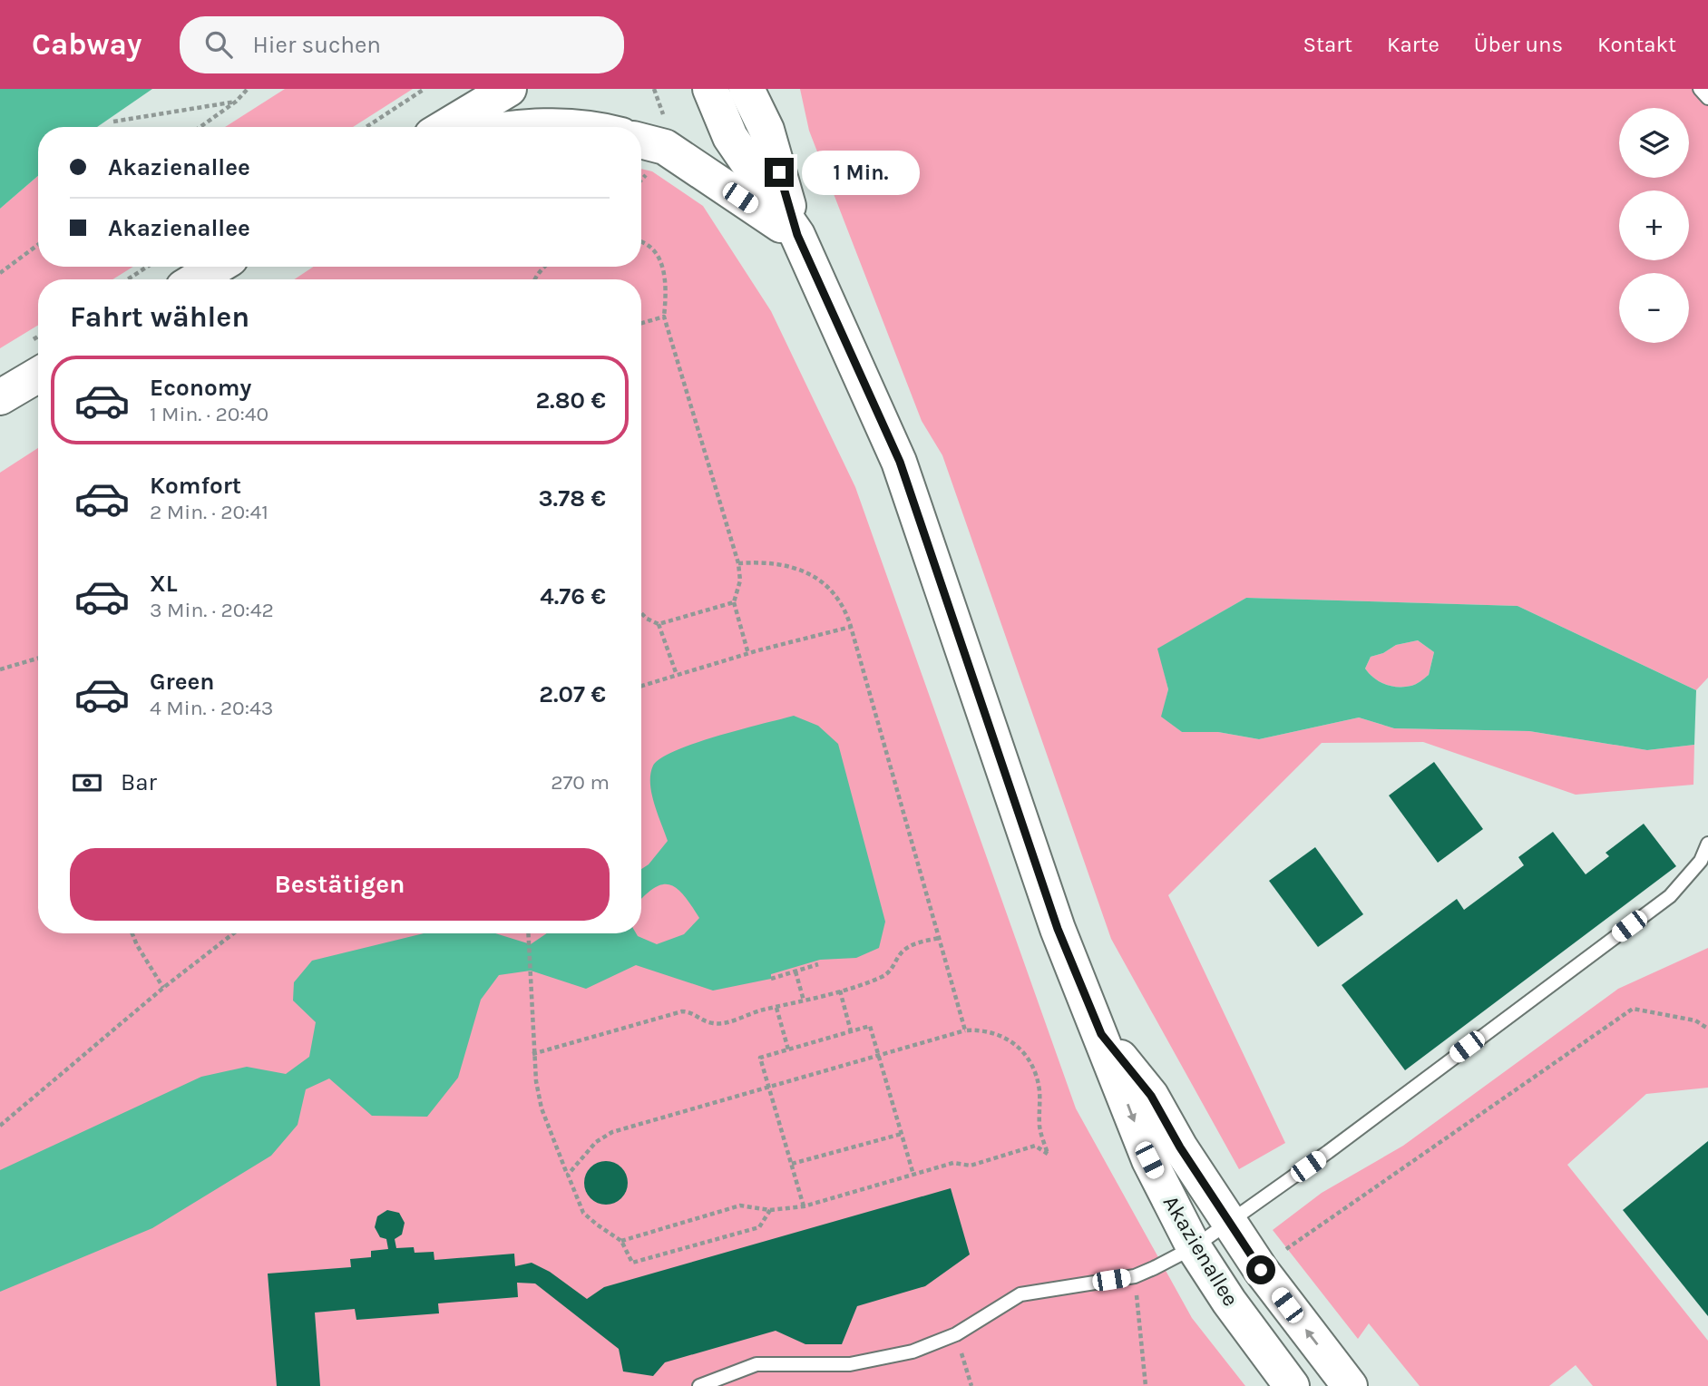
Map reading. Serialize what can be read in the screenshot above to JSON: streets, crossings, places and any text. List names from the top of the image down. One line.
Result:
{"streets":{"main road":["Akazienallee"]},"page":{"header":"Cabway","search":"Hier suchen","nav":["Start","Karte","Über uns","Kontakt"],"map_buttons":["+","−"],"banner":["Akazienallee","Akazienallee"],"bubble":"1 Min.","heading":"Fahrt wählen","list":[{"name":"Economy","note":"1 Min. · 20:40","value":"2.80 €"},{"name":"Komfort","note":"2 Min. · 20:41","value":"3.78 €"},{"name":"XL","note":"3 Min. · 20:42","value":"4.76 €"},{"name":"Green","note":"4 Min. · 20:43","value":"2.07 €"}],"pay":["Bar","270 m"],"buttons":"Bestätigen"}}
